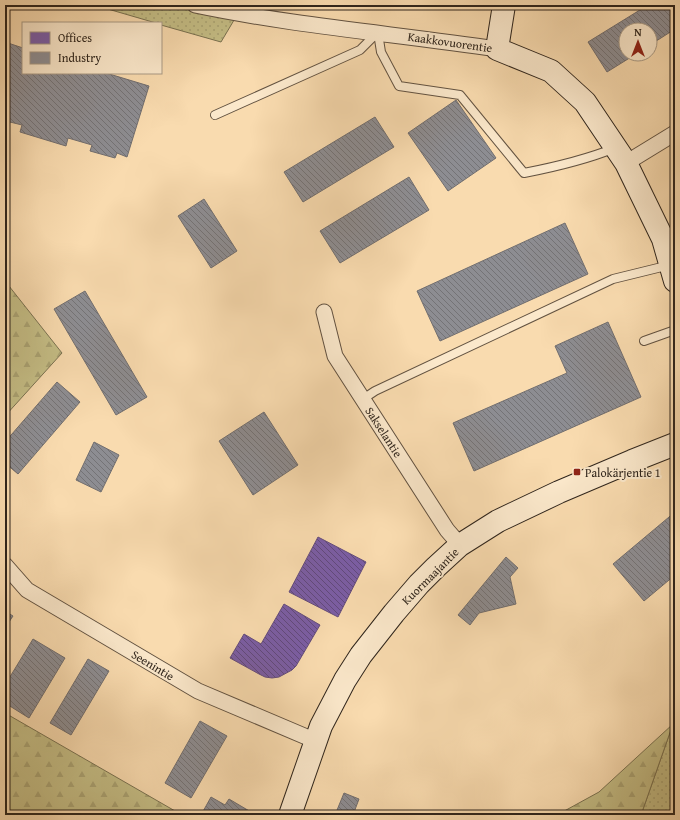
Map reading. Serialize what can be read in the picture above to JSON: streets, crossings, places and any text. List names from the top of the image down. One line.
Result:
{"streets":{"street":["Kaakkovuorentie","Sakselantie","Kuormaajantie","Seenintie"]},"crossings":[["Sakselantie","Kuormaajantie"],["Kuormaajantie","Seenintie"]],"places":{"transit":["Palokärjentie 1"]},"legend":["Offices","Industry"],"north":"top"}
